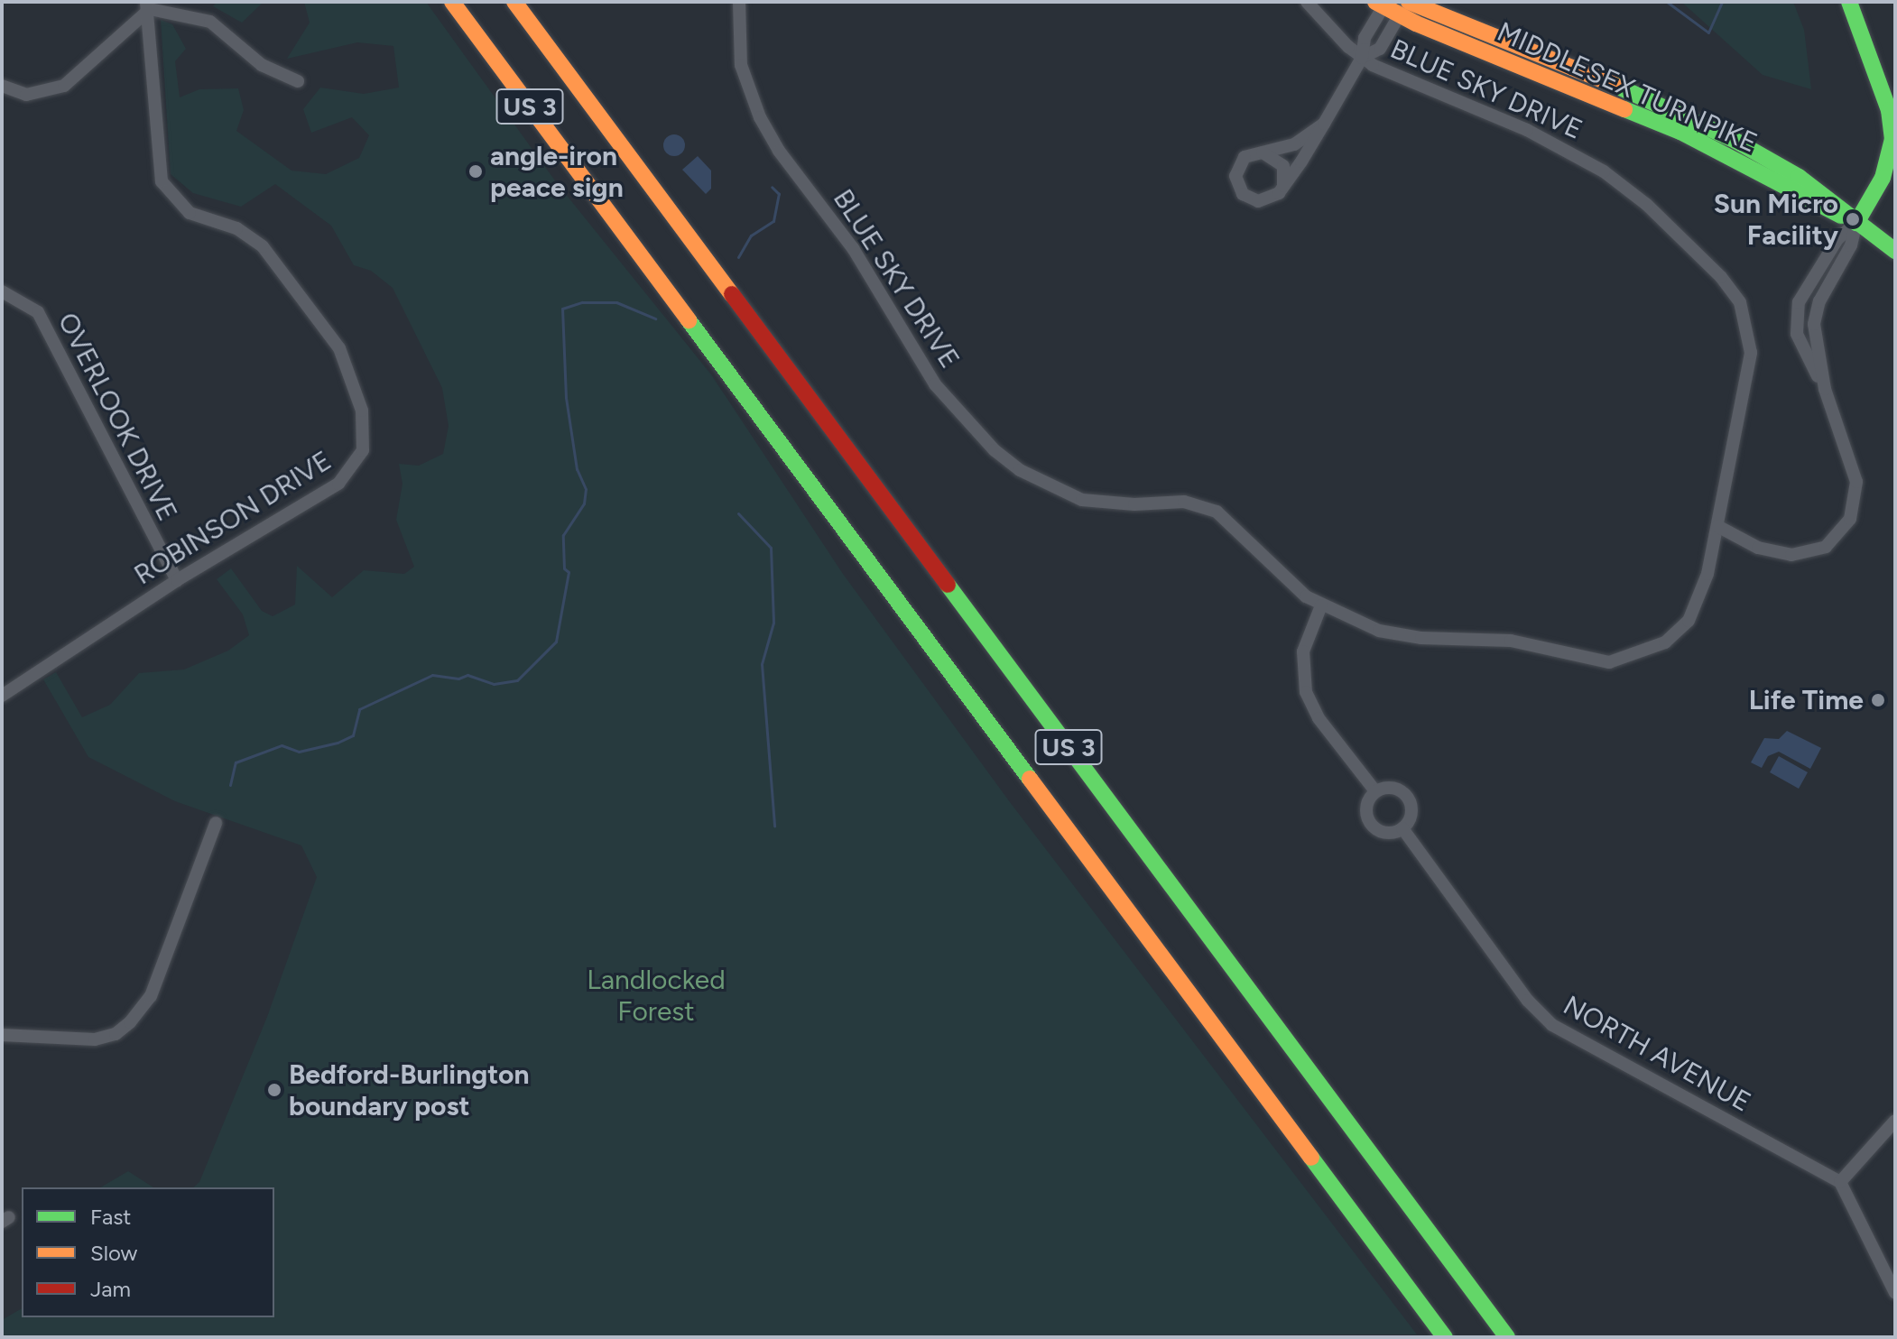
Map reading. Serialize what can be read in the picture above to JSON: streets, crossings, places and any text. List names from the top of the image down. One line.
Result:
{"streets":{"main road":["MIDDLESEX TURNPIKE","US 3"],"street":["BLUE SKY DRIVE","OVERLOOK DRIVE","ROBINSON DRIVE","NORTH AVENUE"]},"crossings":[["MIDDLESEX TURNPIKE","BLUE SKY DRIVE"],["OVERLOOK DRIVE","ROBINSON DRIVE"]],"parks":["Landlocked Forest"],"places":["angle-iron peace sign","Sun Micro Facility","Life Time","Bedford-Burlington boundary post"],"legend":["Fast","Slow","Jam"]}
